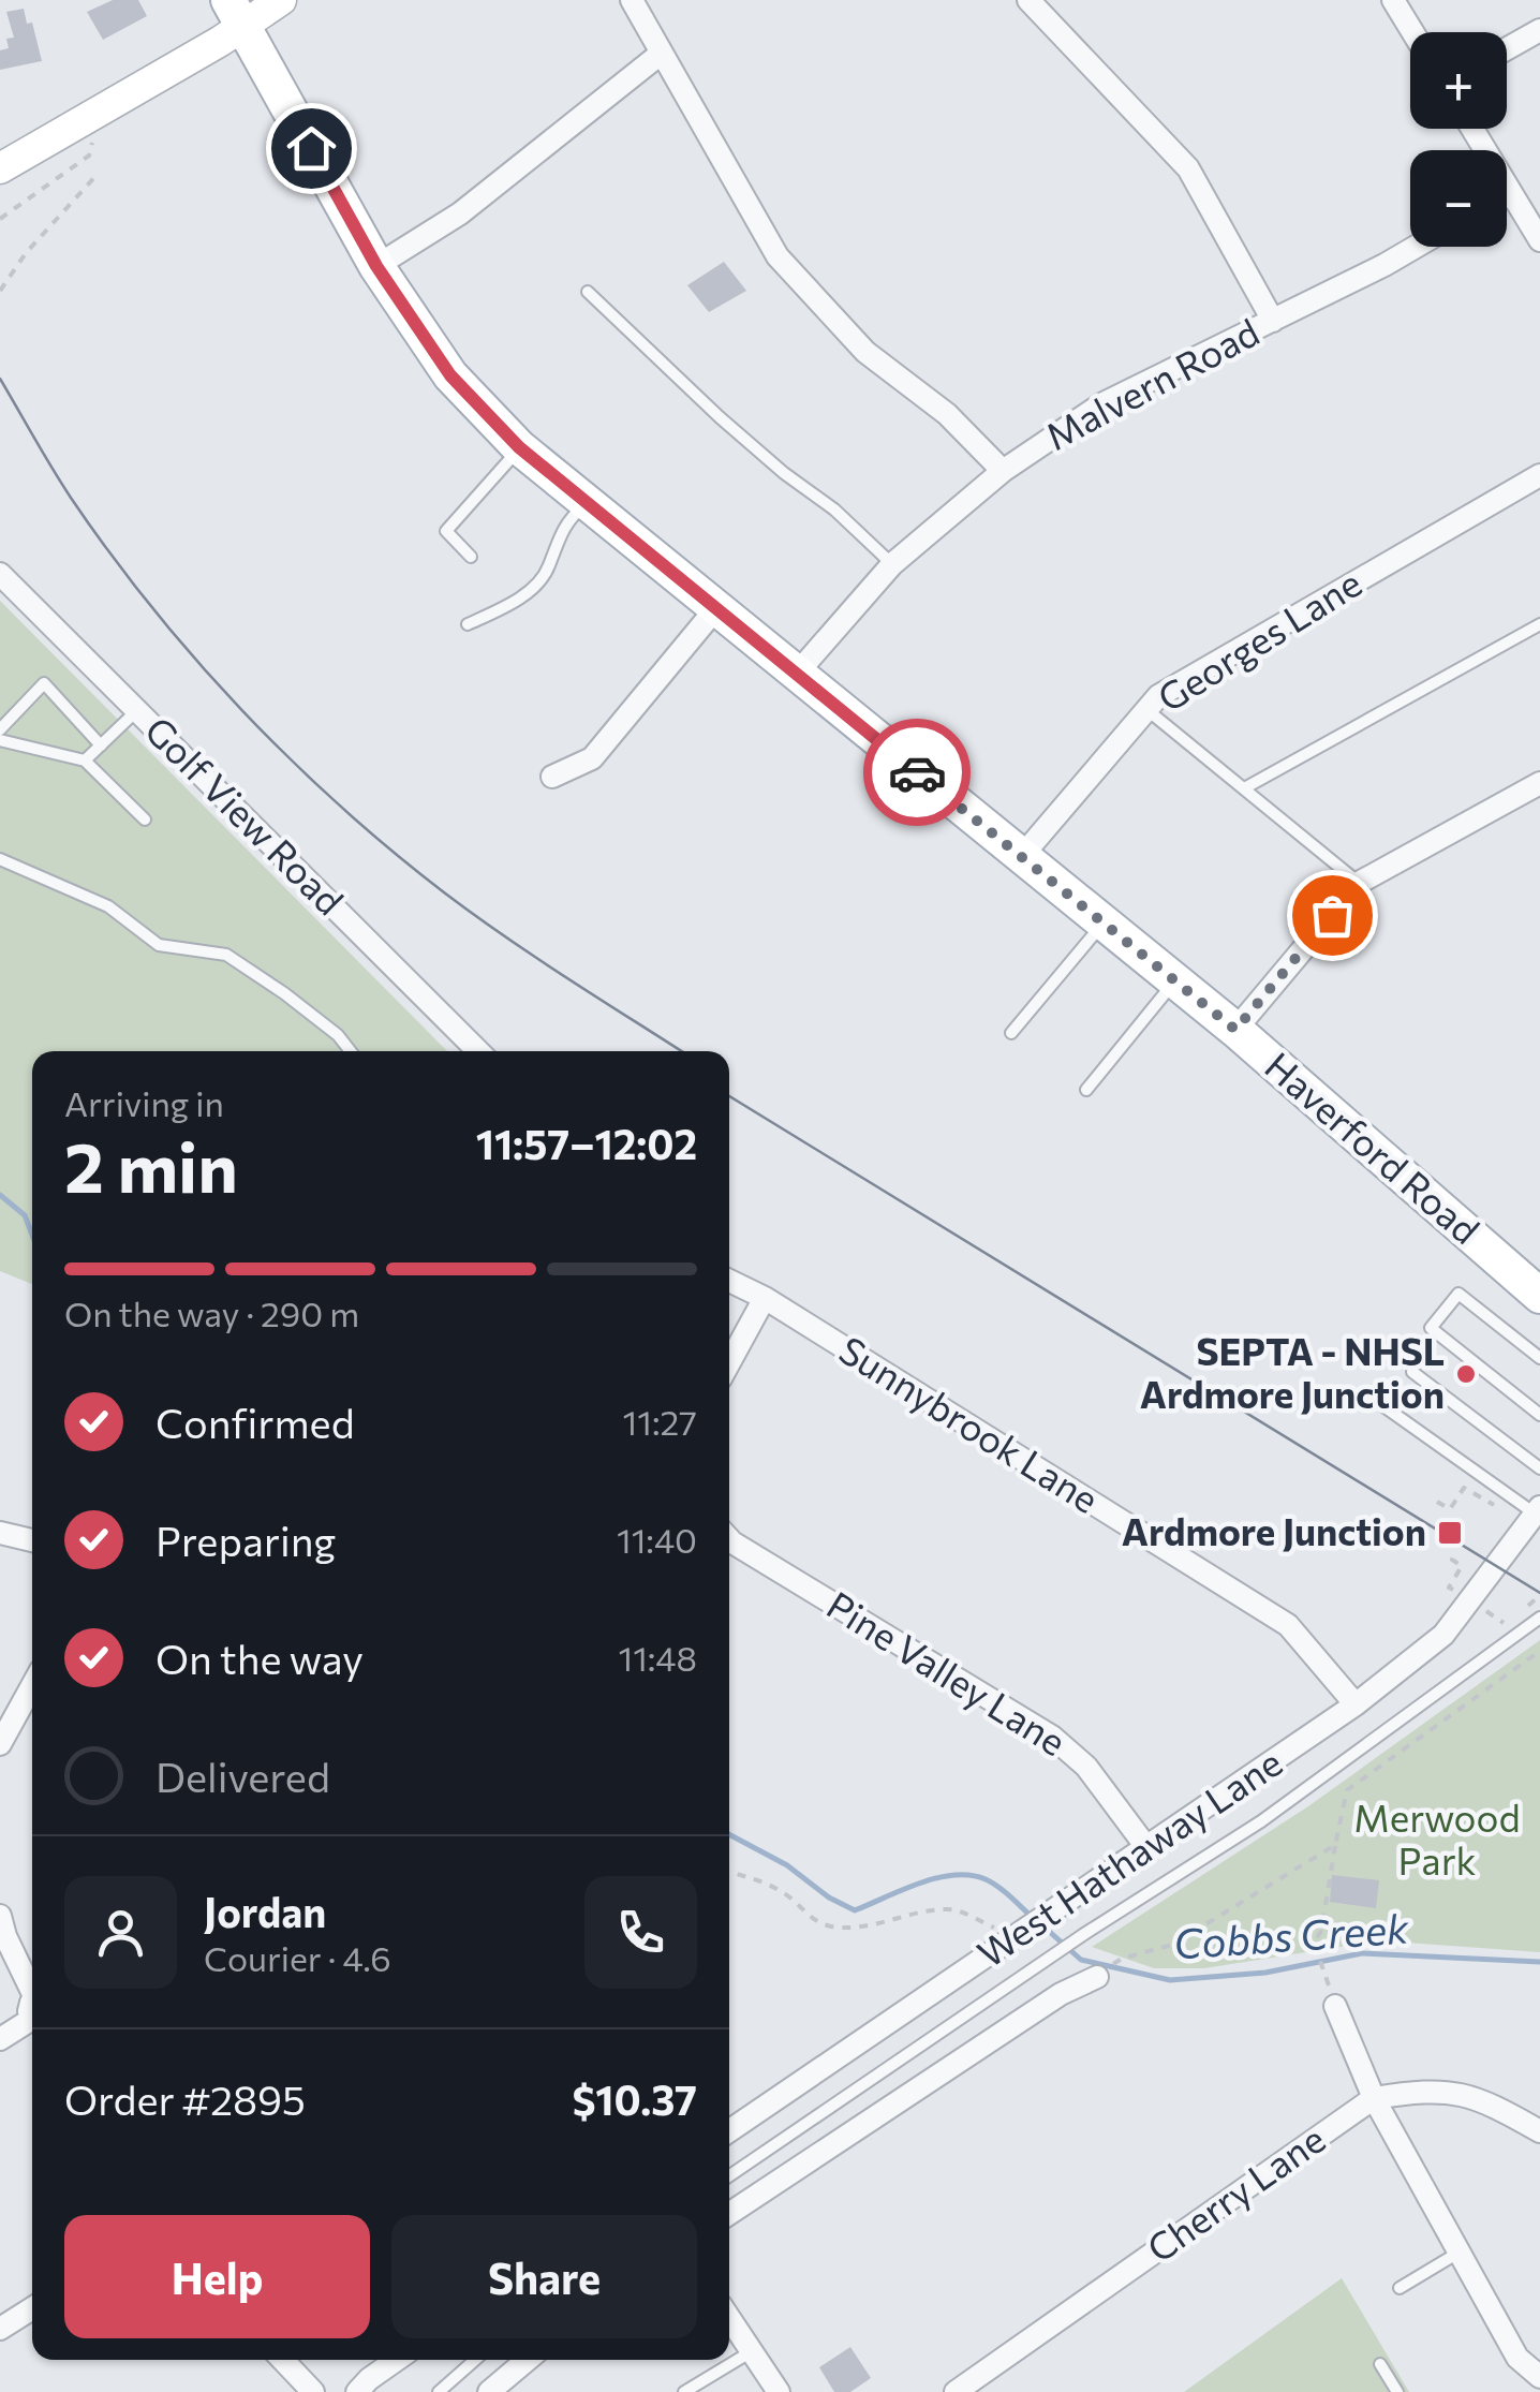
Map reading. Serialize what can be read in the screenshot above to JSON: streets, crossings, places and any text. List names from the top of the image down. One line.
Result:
{"streets":{"main road":["Haverford Road"],"street":["Malvern Road","Georges Lane","Golf View Road","Sunnybrook Lane","Pine Valley Lane","West Hathaway Lane","Cherry Lane"]},"crossings":[["Malvern Road","Haverford Road"],["Georges Lane","Haverford Road"],["Sunnybrook Lane","West Hathaway Lane"],["Pine Valley Lane","West Hathaway Lane"]],"water":["Cobbs Creek"],"parks":["Merwood Park"],"places":{"other":["SEPTA - NHSL Ardmore Junction"],"transit":["Ardmore Junction"]},"page":{"map_buttons":["+","−"],"heading":["2 min","Arriving in","11:57–12:02"],"panel":["Jordan","Courier · 4.6","Order #2895","$10.37"],"bar":"On the way · 290 m","list":[["Confirmed","11:27"],["Preparing","11:40"],["On the way","11:48"],"Delivered"],"buttons":["Help","Share"]}}
